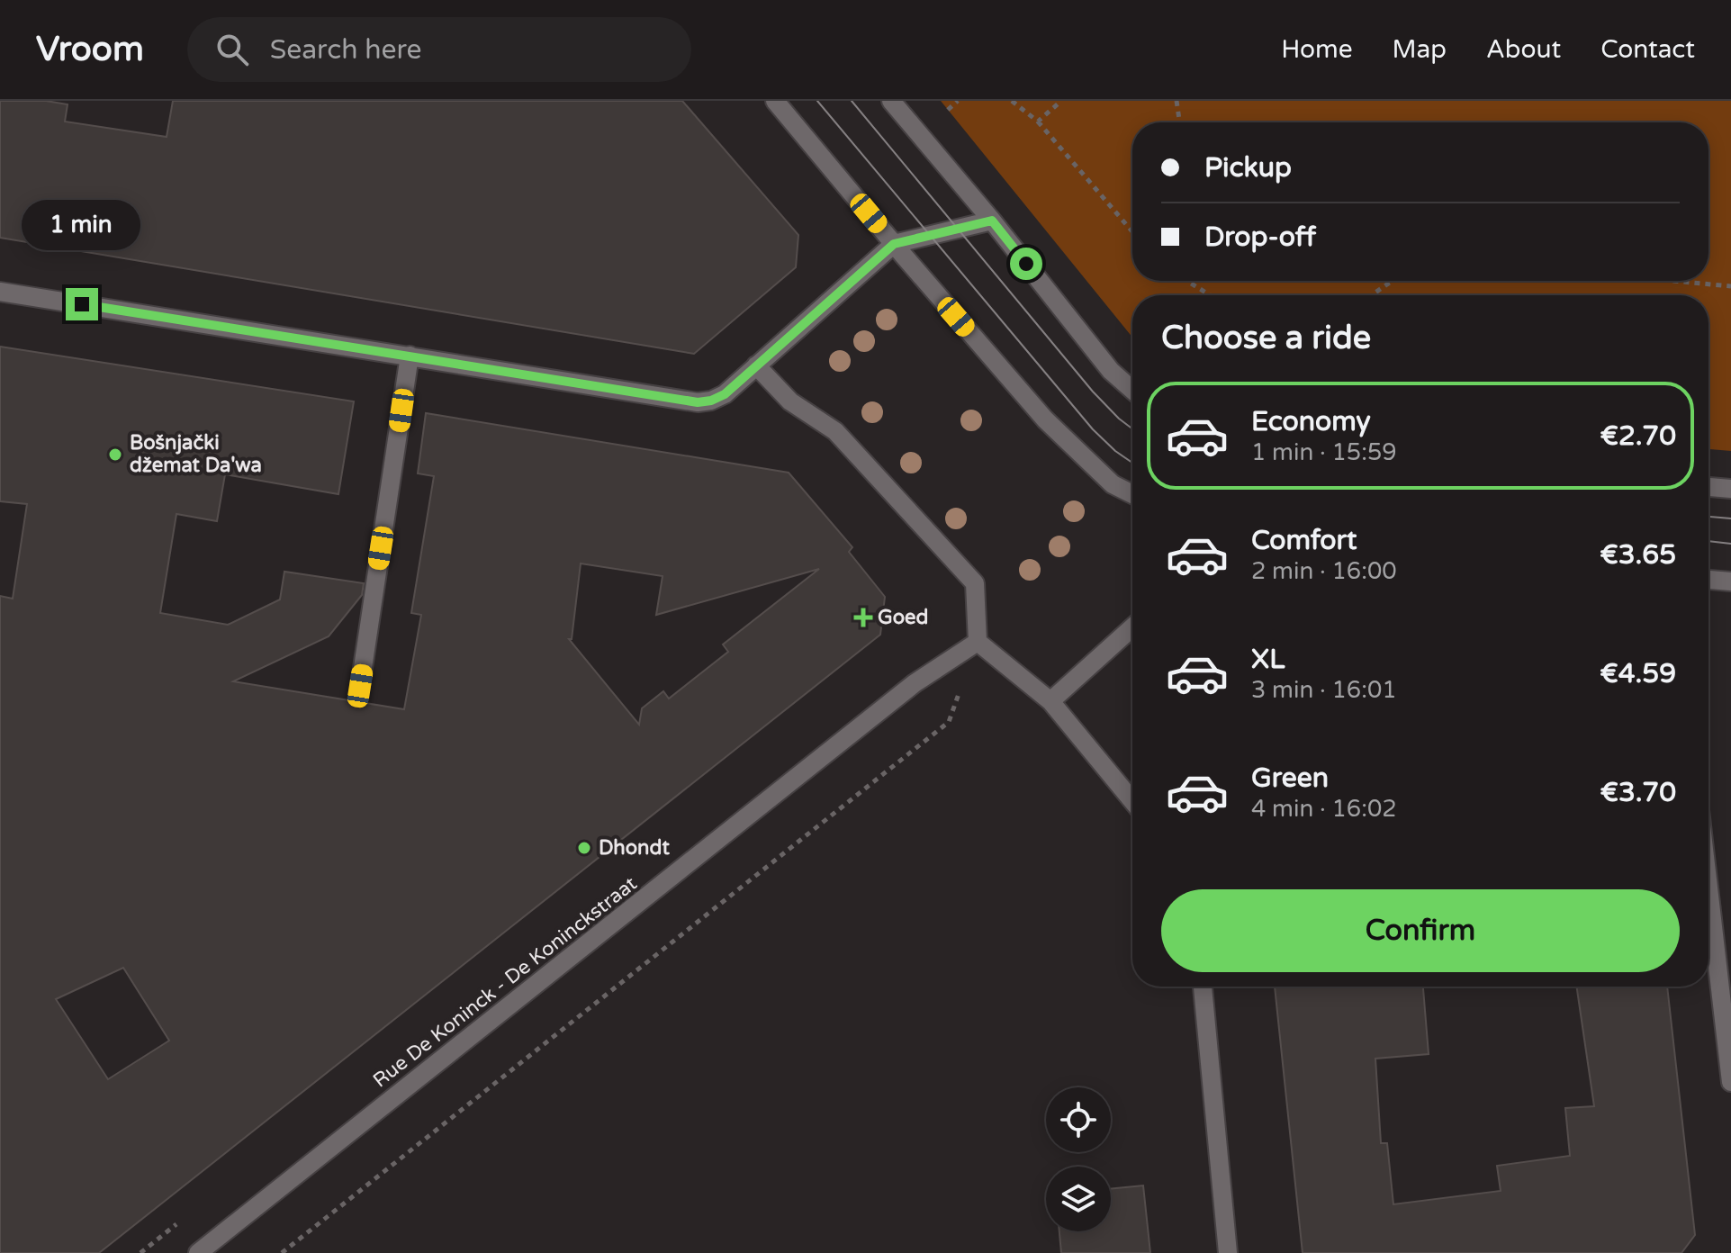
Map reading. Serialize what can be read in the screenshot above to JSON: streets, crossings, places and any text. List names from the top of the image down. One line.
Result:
{"streets":{"street":["Rue De Koninck - De Koninckstraat"]},"places":{"other":["Bošnjački džemat Da'wa","Dhondt"],"health":["Goed"]},"page":{"header":"Vroom","search":"Search here","nav":["Home","Map","About","Contact"],"banner":["Pickup","Drop-off"],"bubble":"1 min","heading":"Choose a ride","list":[{"name":"Economy","note":"1 min · 15:59","value":"€2.70"},{"name":"Comfort","note":"2 min · 16:00","value":"€3.65"},{"name":"XL","note":"3 min · 16:01","value":"€4.59"},{"name":"Green","note":"4 min · 16:02","value":"€3.70"}],"buttons":"Confirm"}}
